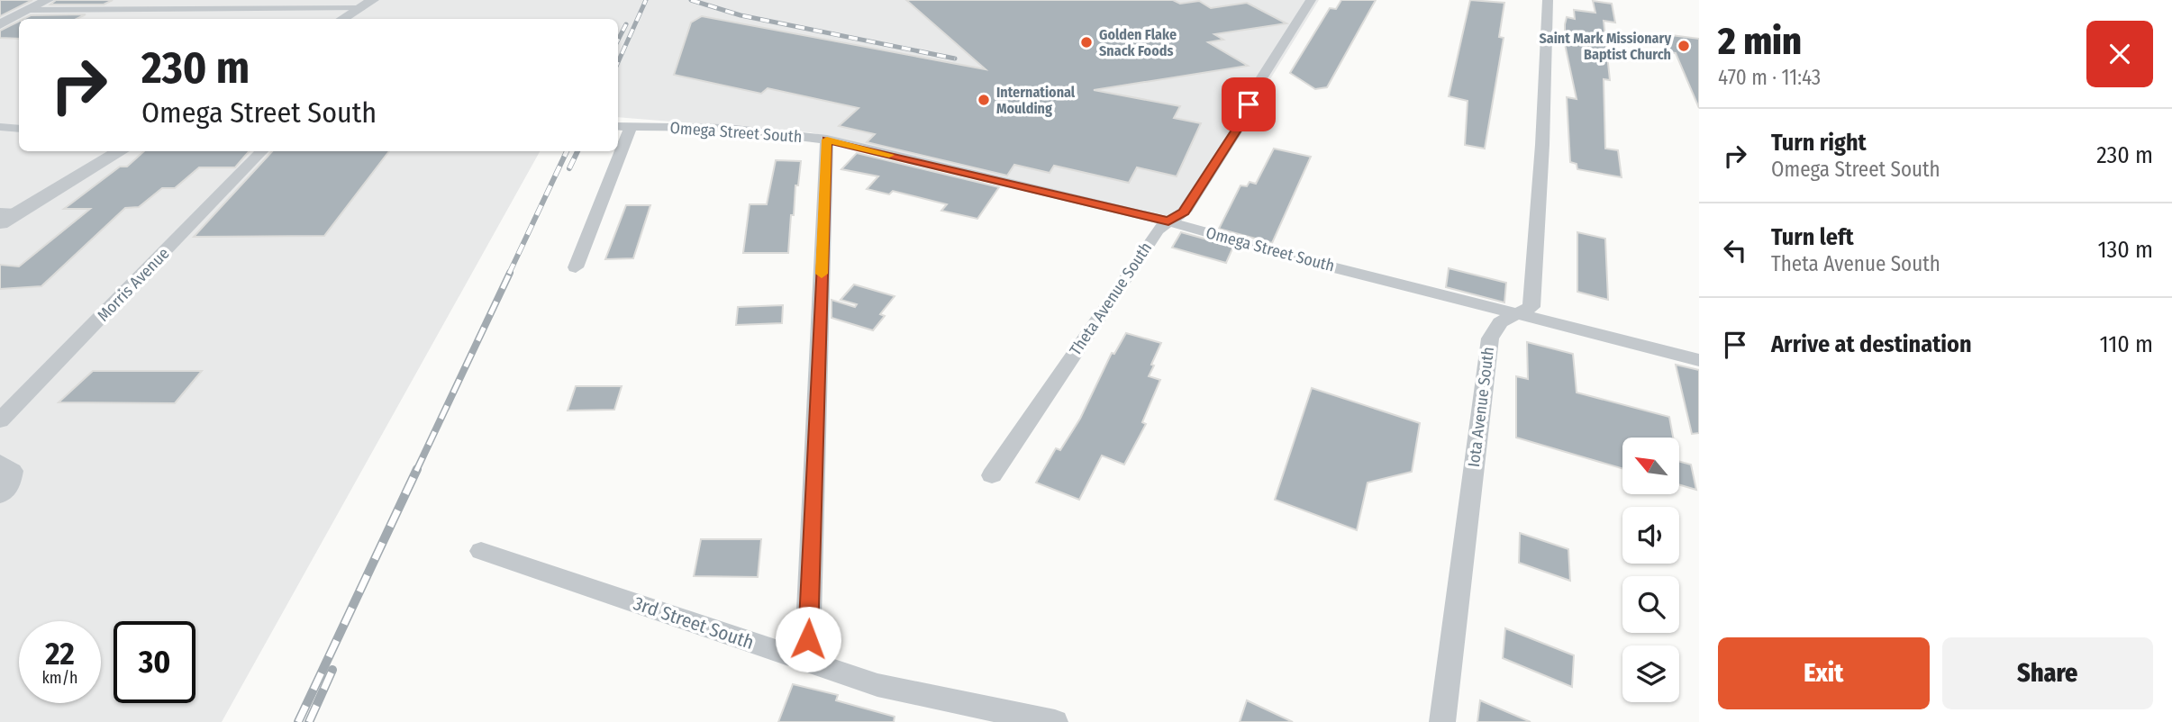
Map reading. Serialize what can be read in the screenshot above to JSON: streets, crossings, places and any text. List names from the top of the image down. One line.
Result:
{"streets":{"street":["Omega Street South","Morris Avenue","Theta Avenue South","Iota Avenue South","3rd Street South"]},"crossings":[["Omega Street South","Theta Avenue South"],["Omega Street South","Iota Avenue South"]],"places":["Golden Flake Snack Foods","Saint Mark Missionary Baptist Church","International Moulding"],"north":"top left","page":{"heading":["2 min","470 m · 11:43"],"turn":["230 m","Omega Street South"],"list":[{"name":"Turn right","note":"Omega Street South","value":"230 m"},{"name":"Turn left","note":"Theta Avenue South","value":"130 m"},{"name":"Arrive at destination","value":"110 m"}],"speed":"22 km/h","limit":"30","buttons":["Exit","Share"]}}
